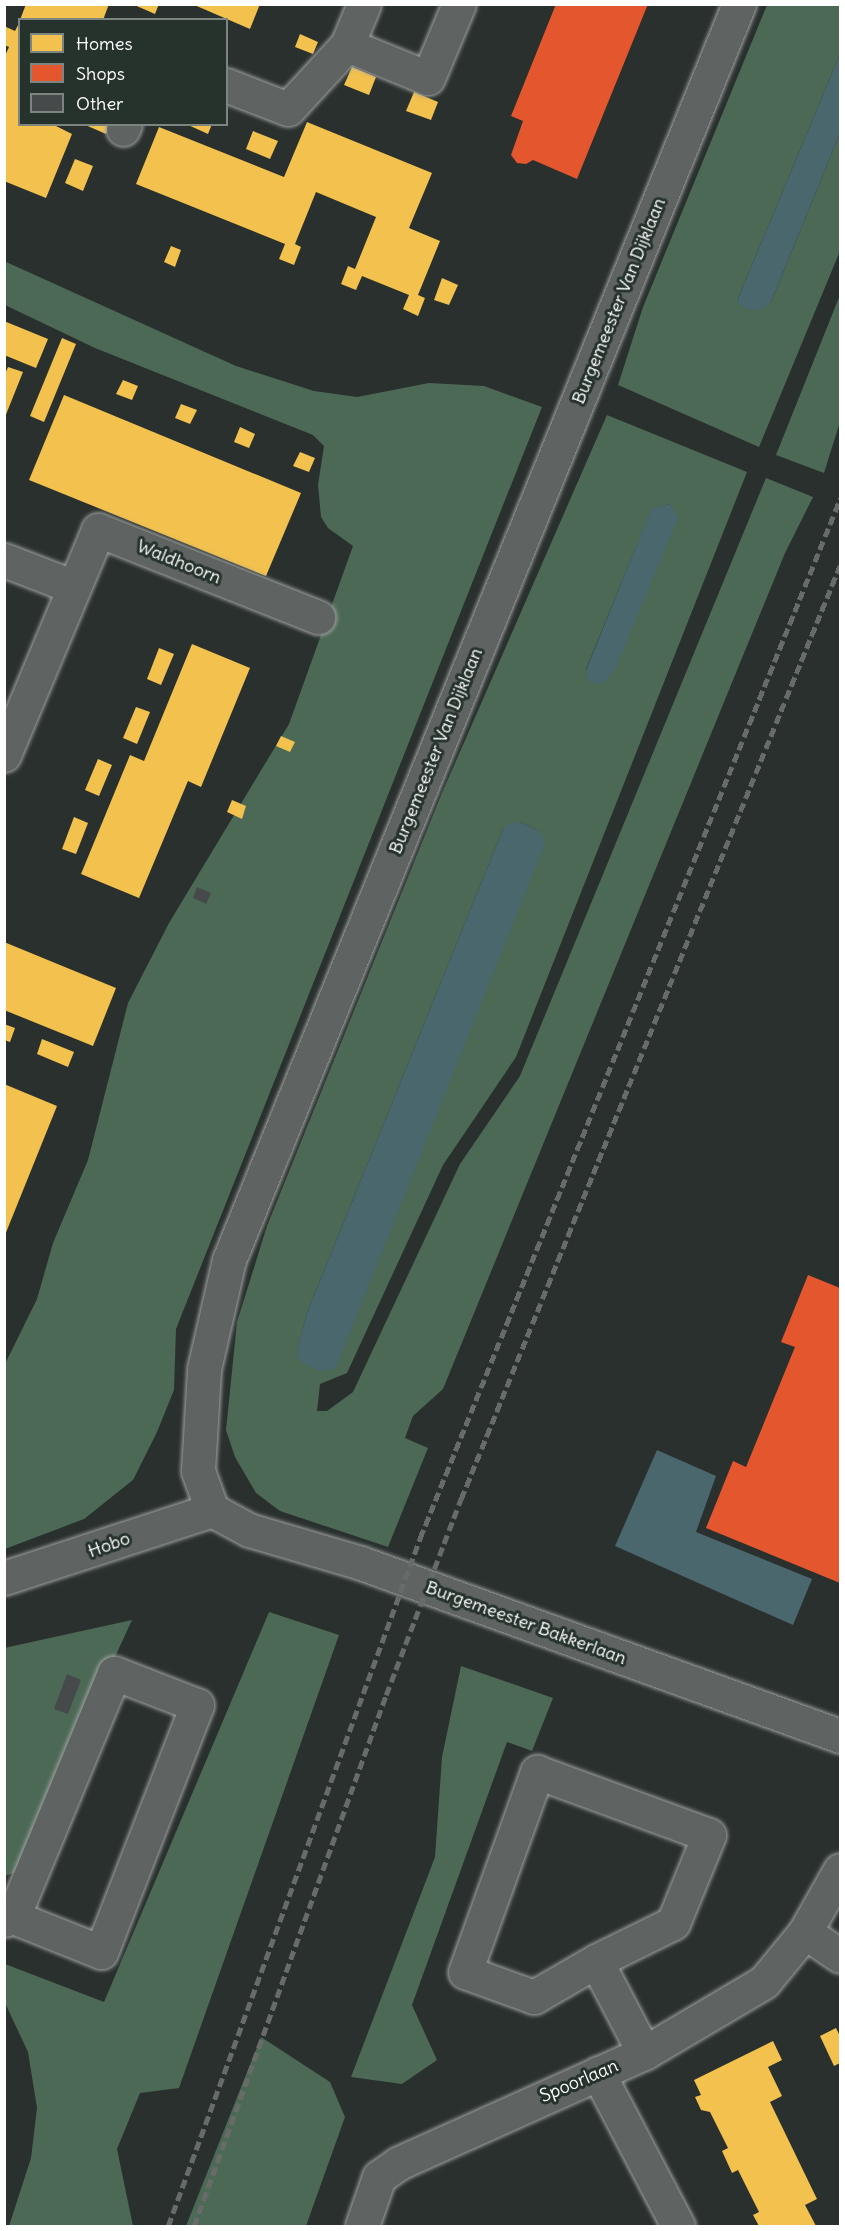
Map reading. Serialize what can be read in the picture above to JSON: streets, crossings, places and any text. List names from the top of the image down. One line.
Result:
{"streets":{"street":["Burgemeester Van Dijklaan","Waldhoorn","Hobo","Burgemeester Bakkerlaan","Spoorlaan"]},"crossings":[["Burgemeester Van Dijklaan","Hobo"],["Burgemeester Van Dijklaan","Burgemeester Bakkerlaan"],["Hobo","Burgemeester Bakkerlaan"]],"legend":["Homes","Shops","Other"]}
